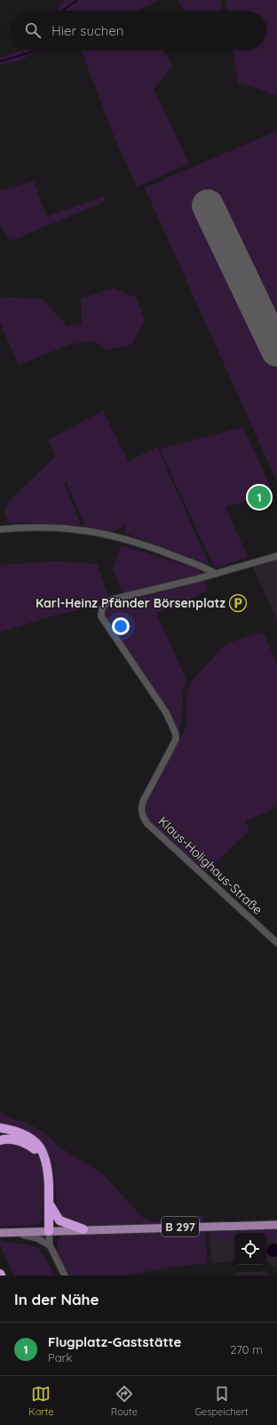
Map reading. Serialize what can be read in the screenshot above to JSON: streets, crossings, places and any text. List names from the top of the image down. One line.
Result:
{"streets":{"main road":["B 297"],"street":["Klaus-Holighaus-Straße"]},"places":{"parking":["Karl-Heinz Pfänder Börsenplatz"]},"page":{"search":"Hier suchen","pins":"1","heading":"In der Nähe","list":[{"mark":"1","name":"Flugplatz-Gaststätte","note":"Park","value":"270 m"}],"nav":["Karte","Route","Gespeichert"]}}
